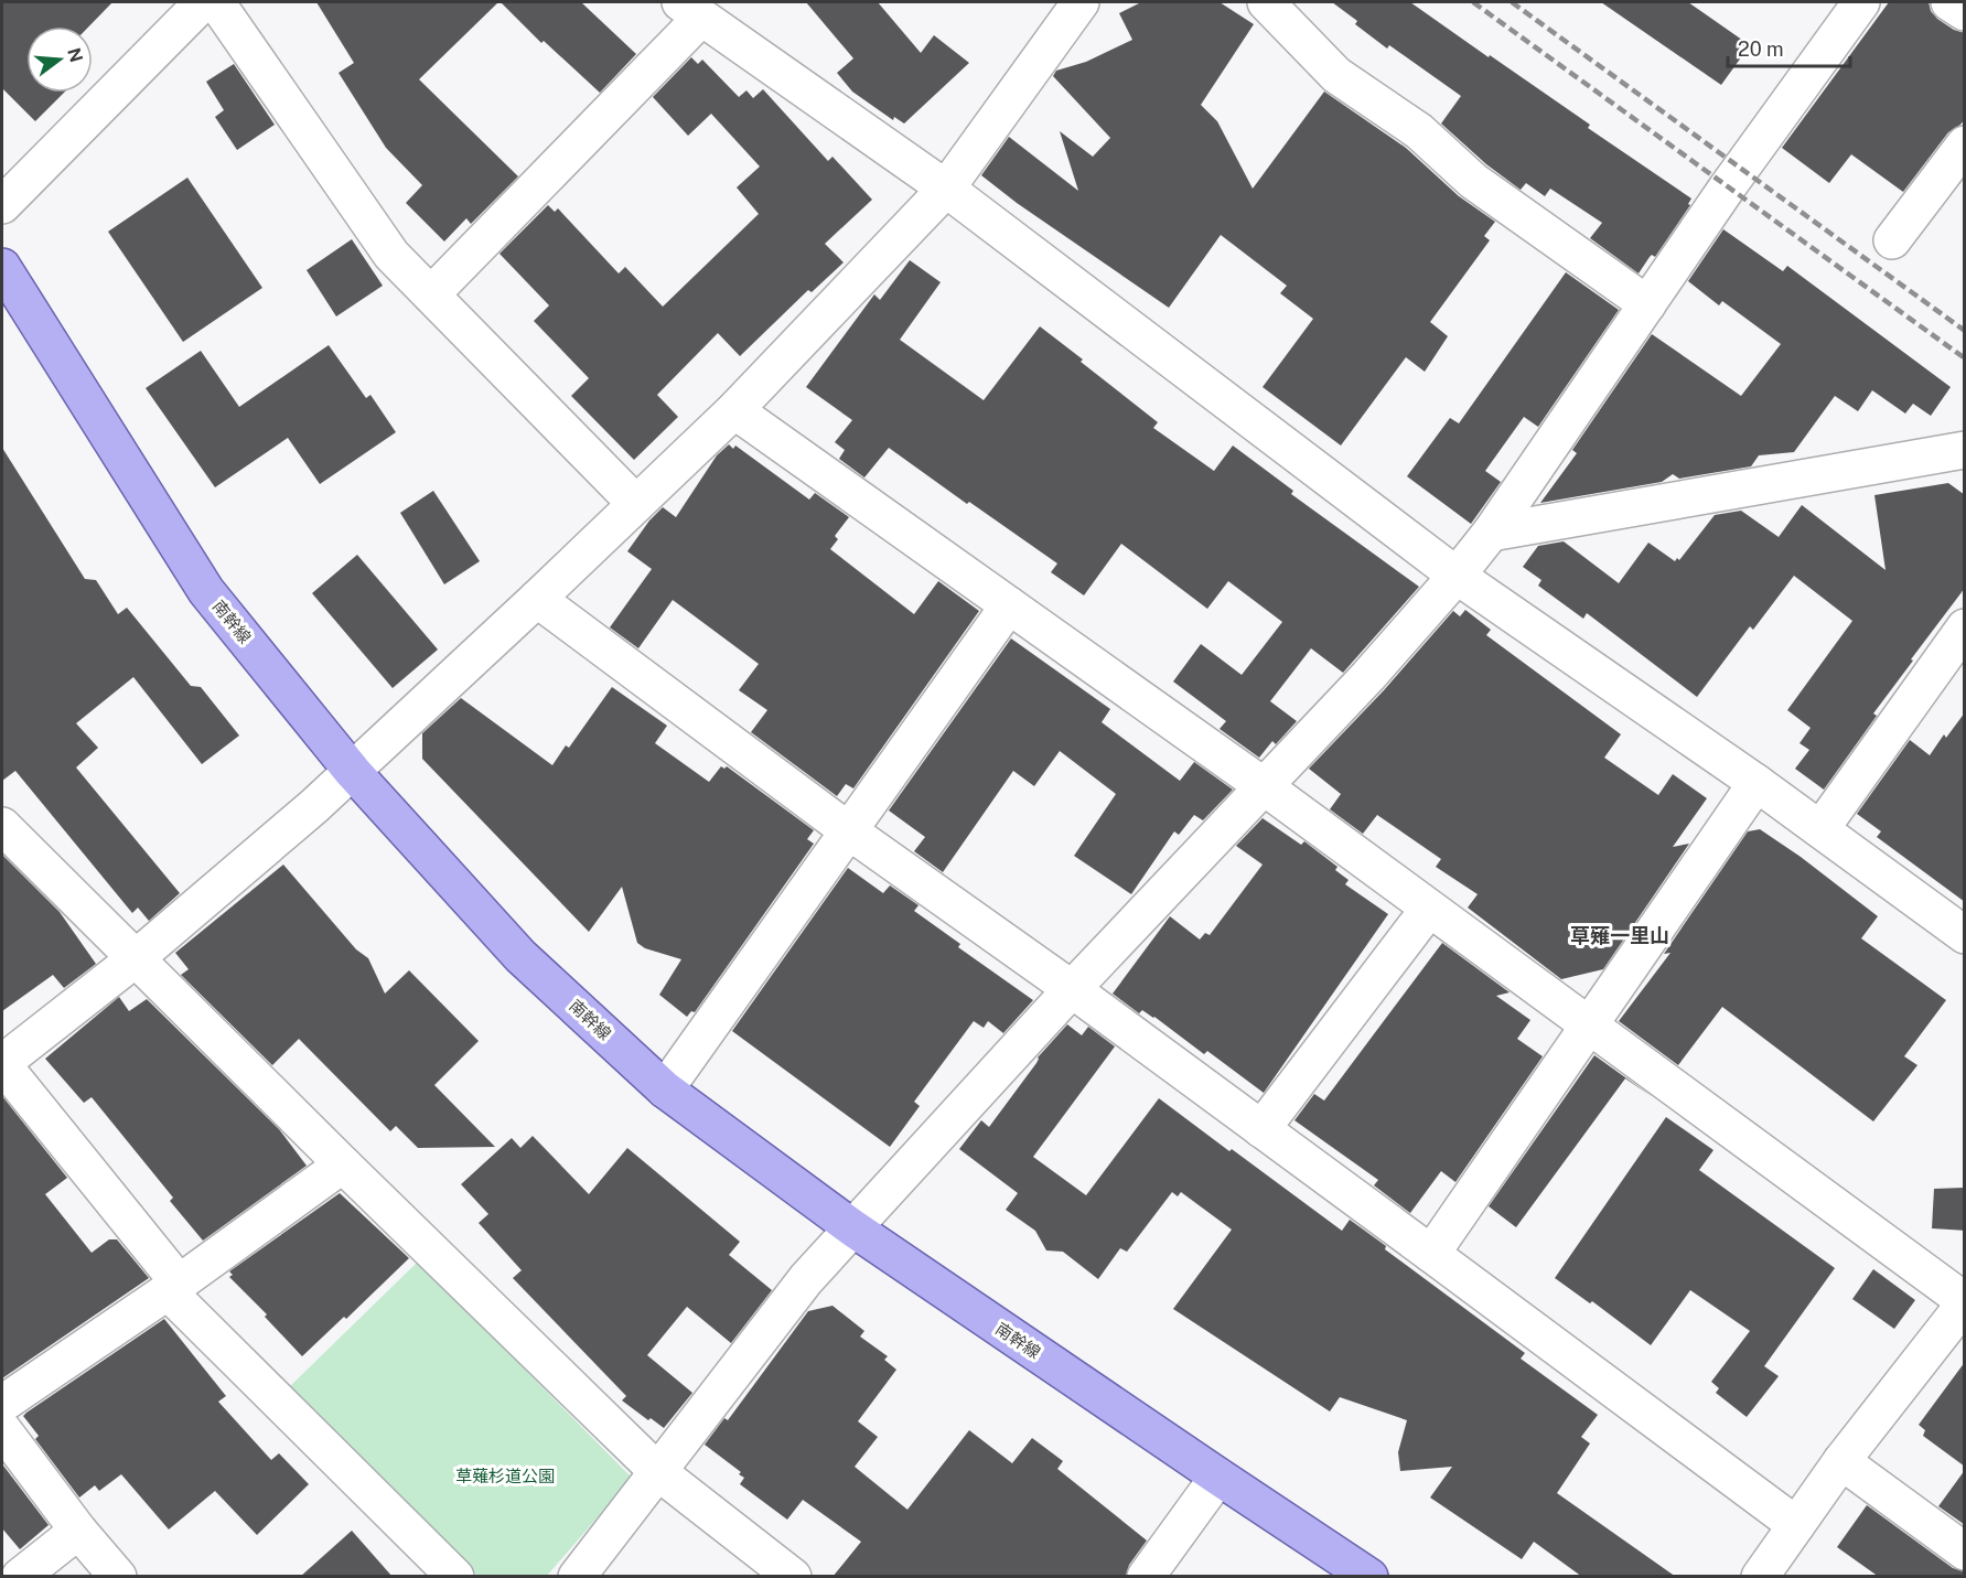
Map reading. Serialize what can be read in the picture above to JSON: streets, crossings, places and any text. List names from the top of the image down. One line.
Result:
{"streets":{"main road":["南幹線"]},"districts":["草薙一里山"],"parks":["草薙杉道公園"],"scale_bar":"20 m","north":"right"}
